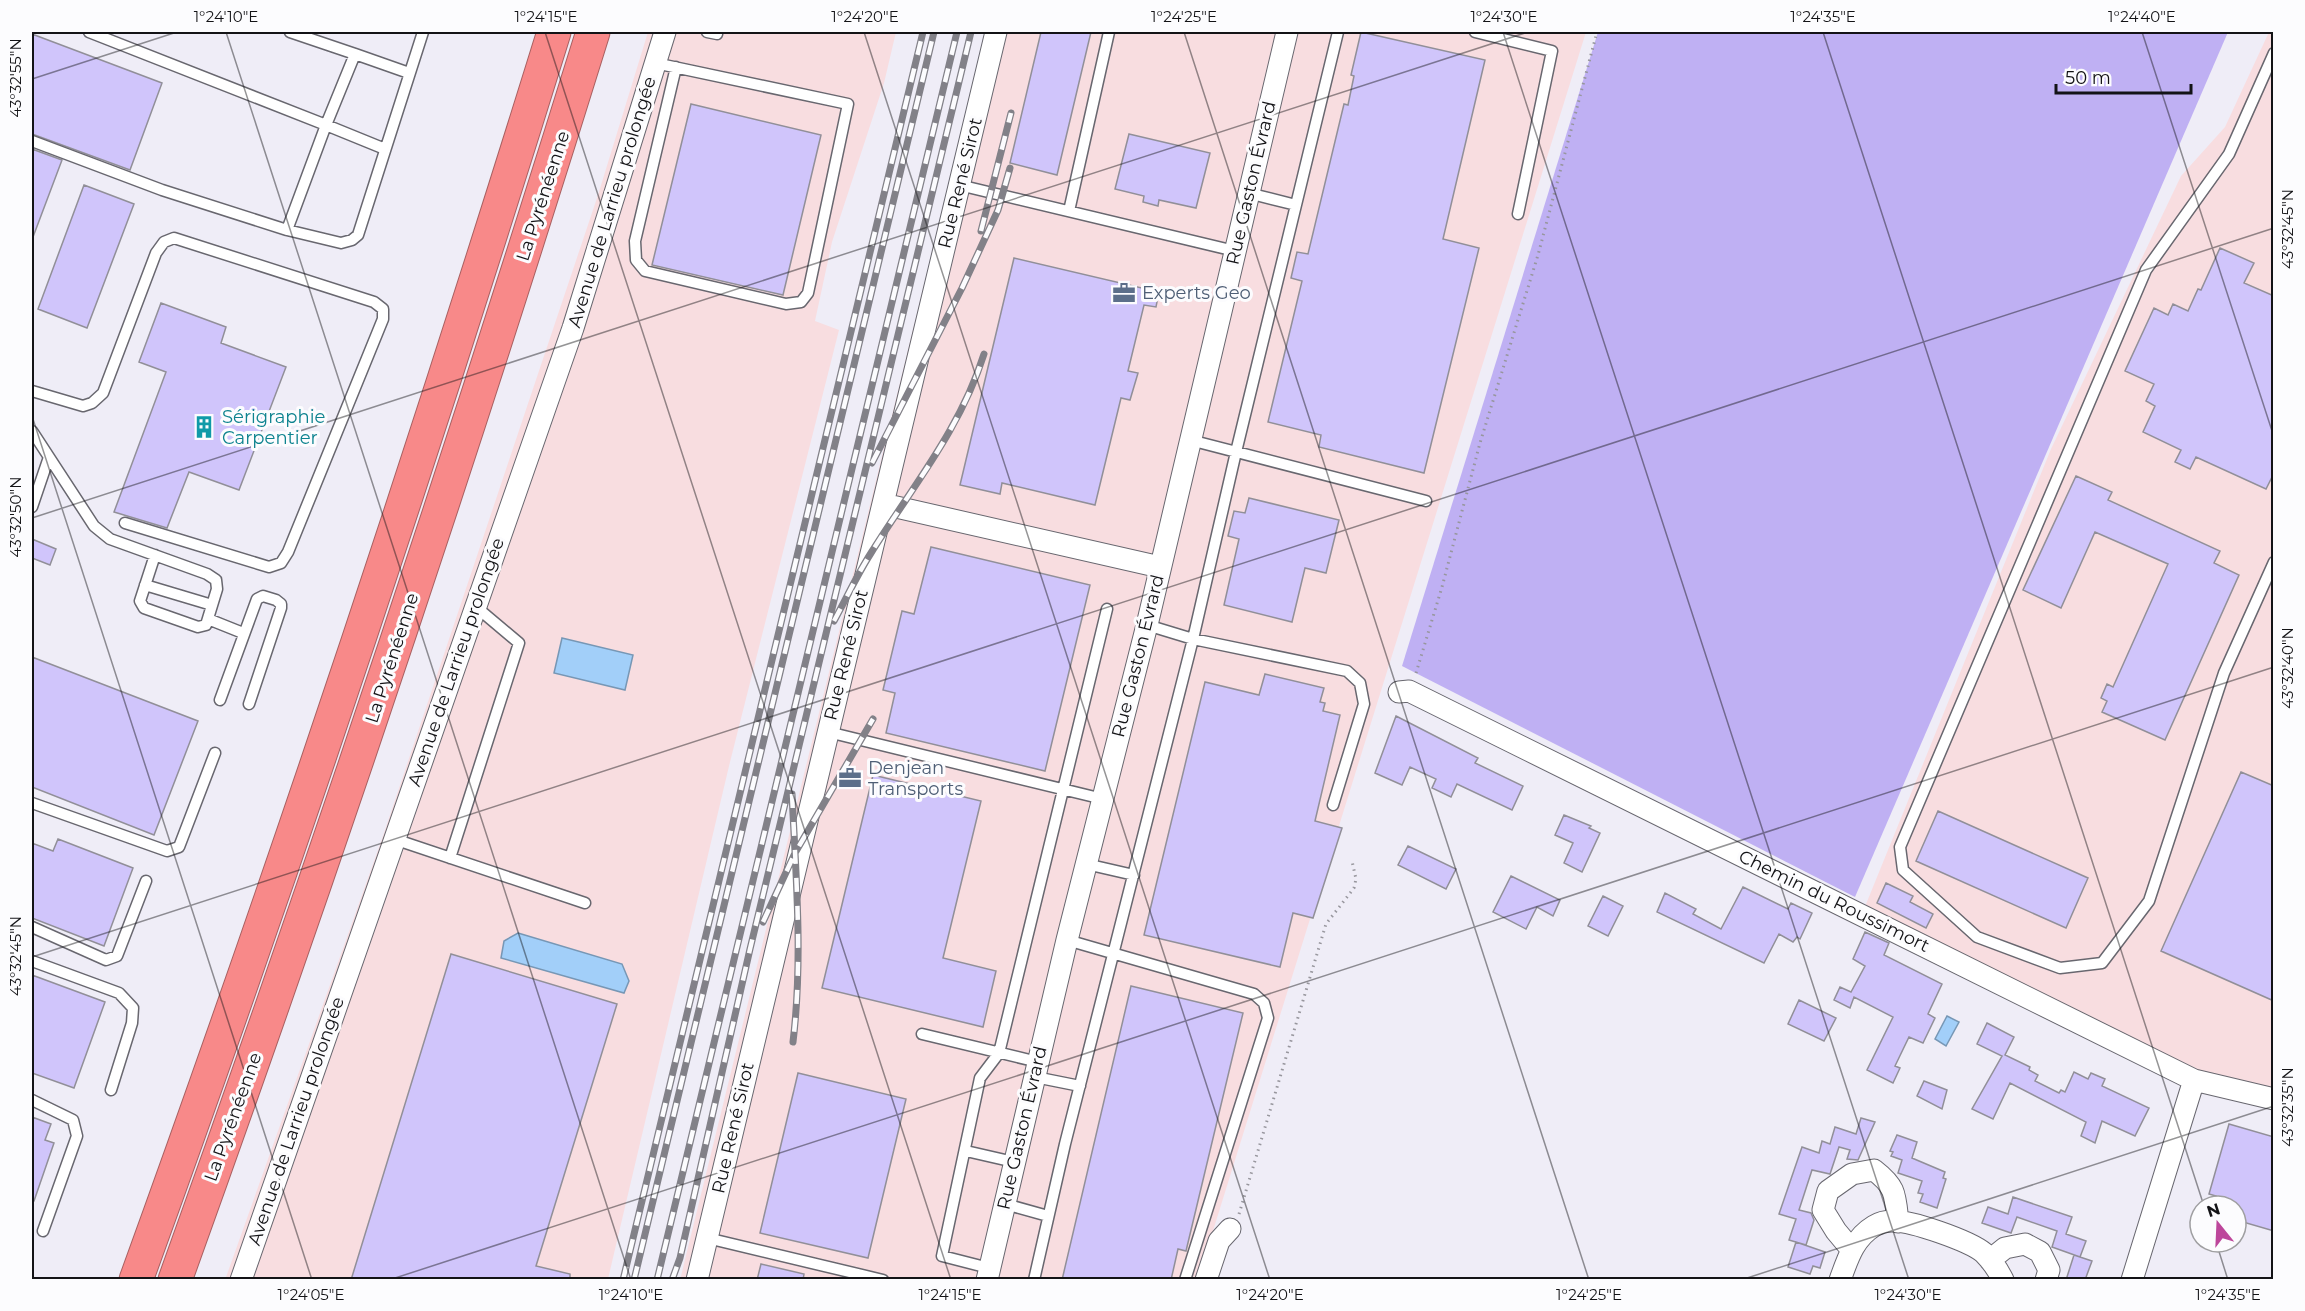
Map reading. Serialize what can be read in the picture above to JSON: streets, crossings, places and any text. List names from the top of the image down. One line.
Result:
{"streets":{"highway":["La Pyrénéenne"],"street":["Rue René Sirot","Rue Gaston Évrard","Avenue de Larrieu prolongée","Chemin du Roussimort"]},"places":{"office":["Experts Geo","Denjean Transports"],"building":["Sérigraphie Carpentier"]},"scale_bar":"50 m","north":"top","coordinates":["1°24'10\"E","1°24'15\"E","1°24'20\"E","1°24'25\"E","1°24'30\"E","1°24'35\"E","1°24'40\"E","43°32'55\"N","43°32'45\"N","43°32'50\"N","43°32'40\"N","43°32'35\"N","1°24'05\"E"]}
